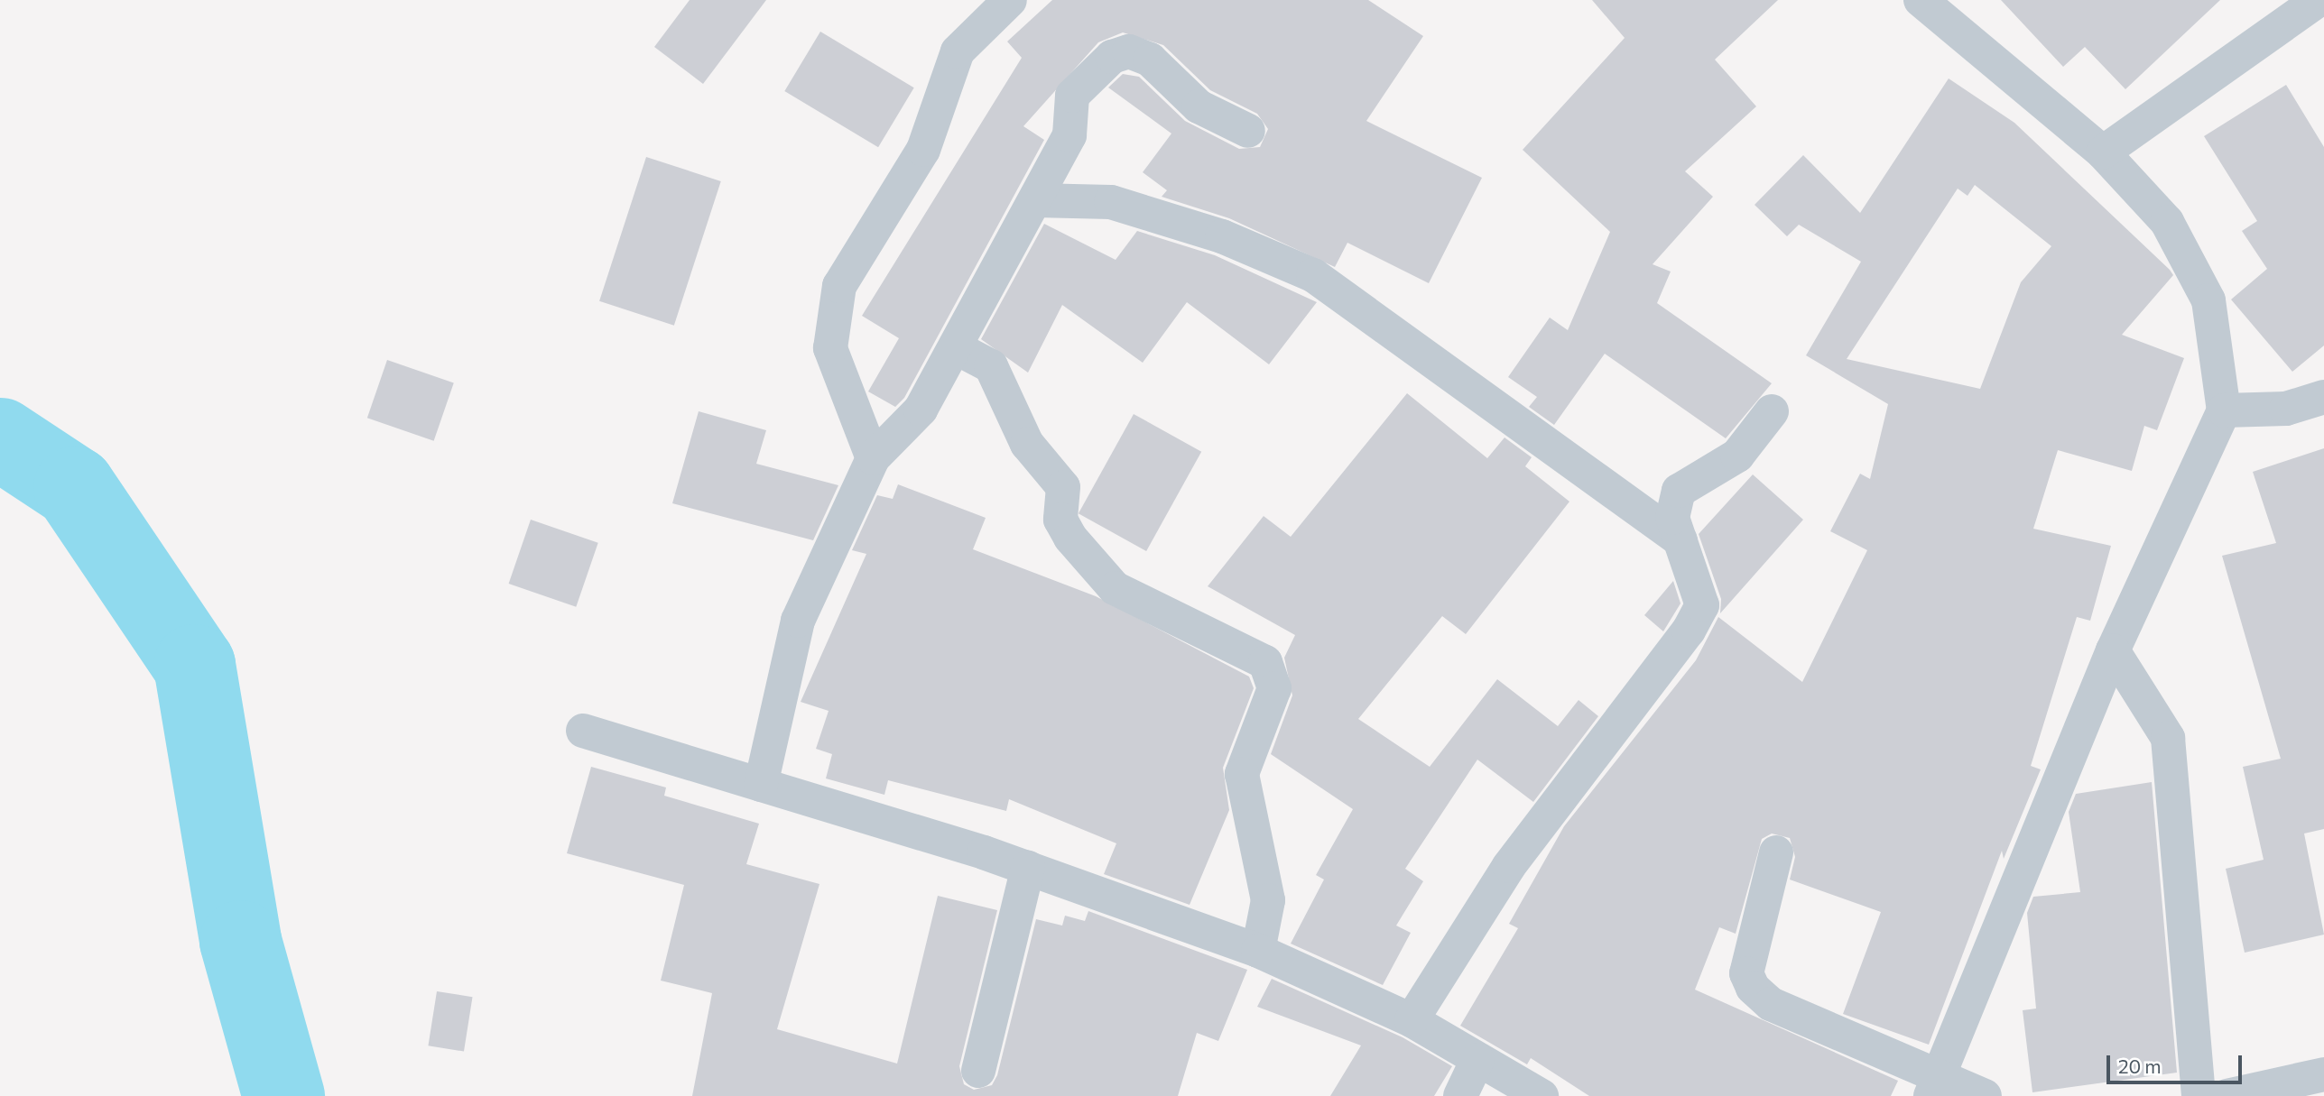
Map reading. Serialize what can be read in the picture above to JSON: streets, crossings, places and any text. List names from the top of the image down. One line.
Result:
{"scale_bar":"20 m"}
